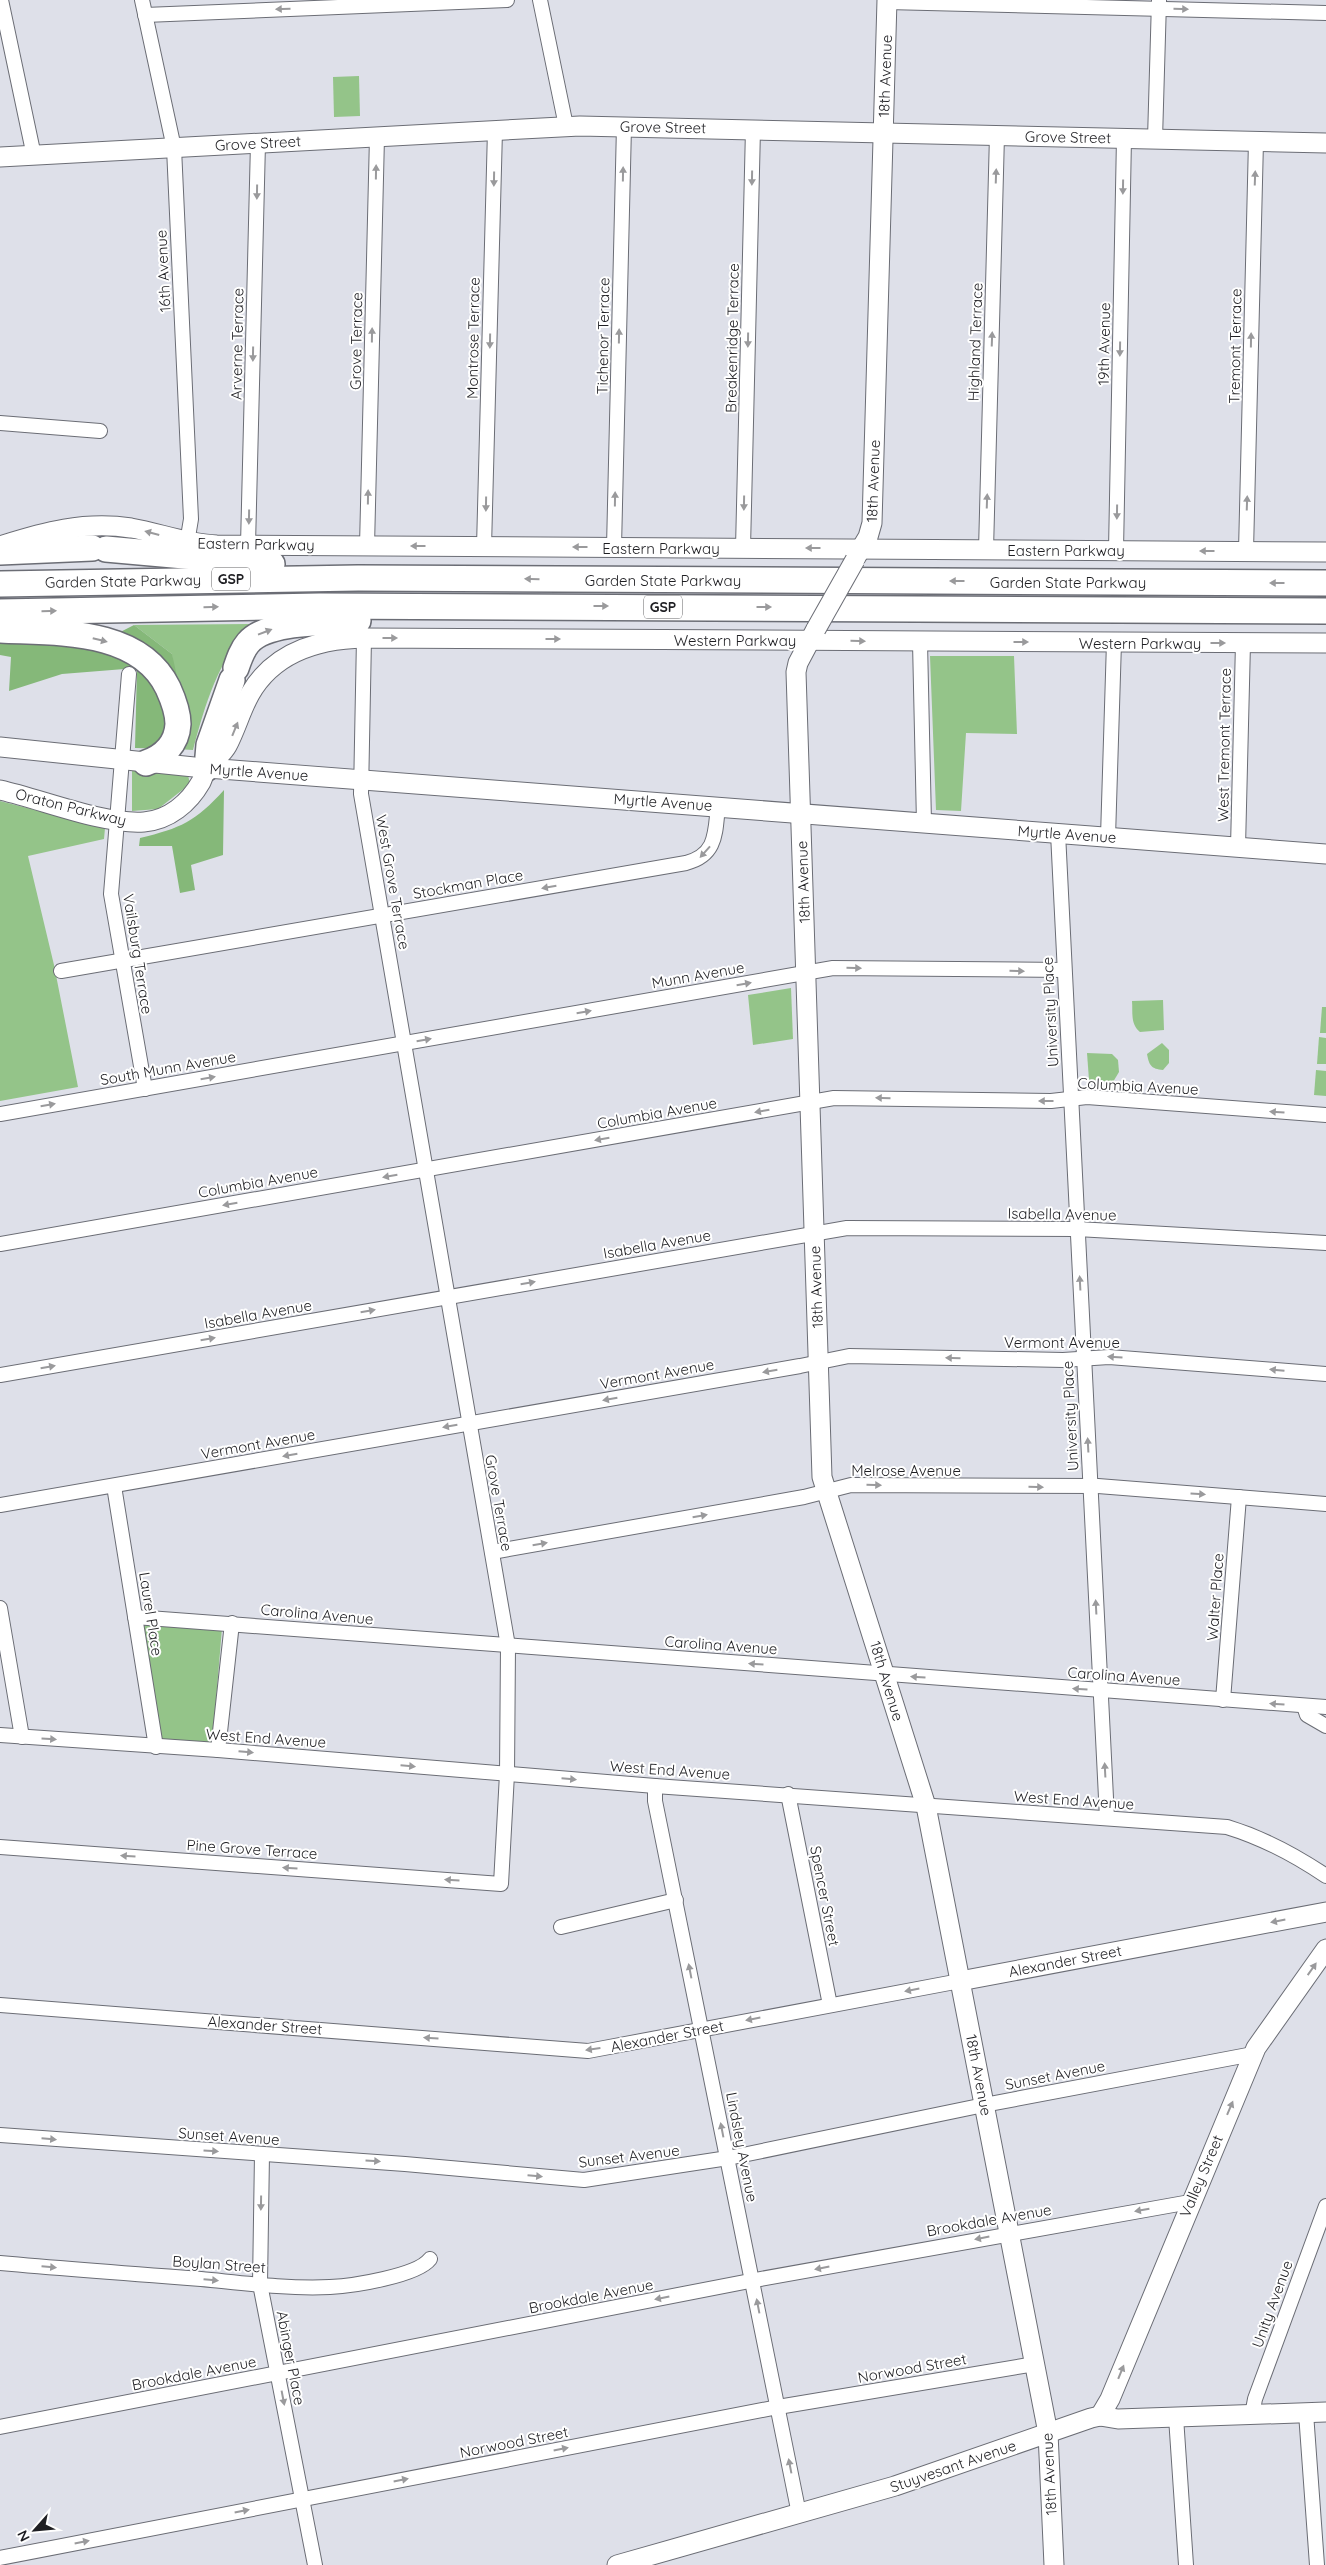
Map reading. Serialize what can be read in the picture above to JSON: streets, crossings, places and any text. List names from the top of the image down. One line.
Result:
{"streets":{"highway":["GSP","Garden State Parkway"],"main road":["18th Avenue","Grove Street","Eastern Parkway","Western Parkway","Myrtle Avenue","Oraton Parkway","Alexander Street","Valley Street","Stuyvesant Avenue"],"street":["16th Avenue","Tichenor Terrace","Montrose Terrace","Breakenridge Terrace","Grove Terrace","Highland Terrace","Arverne Terrace","19th Avenue","Tremont Terrace","West Tremont Terrace","West Grove Terrace","Stockman Place","Vailsburg Terrace","Munn Avenue","University Place","South Munn Avenue","Columbia Avenue","Isabella Avenue","Vermont Avenue","Melrose Avenue","Walter Place","Laurel Place","Carolina Avenue","West End Avenue","Pine Grove Terrace","Spencer Street","Sunset Avenue","Lindsley Avenue","Brookdale Avenue","Boylan Street","Unity Avenue","Abinger Place","Norwood Street"]},"crossings":[["18th Avenue","Grove Street"],["18th Avenue","Eastern Parkway"],["18th Avenue","Western Parkway"],["18th Avenue","Myrtle Avenue"],["18th Avenue","Munn Avenue"],["18th Avenue","Columbia Avenue"],["18th Avenue","Isabella Avenue"],["18th Avenue","Vermont Avenue"],["18th Avenue","Melrose Avenue"],["18th Avenue","Carolina Avenue"],["18th Avenue","West End Avenue"],["18th Avenue","Alexander Street"],["18th Avenue","Sunset Avenue"],["18th Avenue","Brookdale Avenue"],["18th Avenue","Norwood Street"],["18th Avenue","Stuyvesant Avenue"],["Grove Street","16th Avenue"],["Grove Street","Tichenor Terrace"],["Grove Street","Montrose Terrace"],["Grove Street","Breakenridge Terrace"],["Grove Street","Grove Terrace"],["Grove Street","Highland Terrace"],["Grove Street","Arverne Terrace"],["Grove Street","19th Avenue"],["Grove Street","Tremont Terrace"],["16th Avenue","Eastern Parkway"],["Tichenor Terrace","Eastern Parkway"],["Montrose Terrace","Eastern Parkway"],["Breakenridge Terrace","Eastern Parkway"],["Grove Terrace","Eastern Parkway"],["Grove Terrace","West Grove Terrace"],["Grove Terrace","Columbia Avenue"],["Grove Terrace","Isabella Avenue"],["Grove Terrace","Vermont Avenue"],["Grove Terrace","Melrose Avenue"],["Grove Terrace","Carolina Avenue"],["Grove Terrace","West End Avenue"],["Grove Terrace","Pine Grove Terrace"],["Highland Terrace","Eastern Parkway"],["Arverne Terrace","Eastern Parkway"],["19th Avenue","Eastern Parkway"],["Tremont Terrace","Eastern Parkway"],["Western Parkway","West Tremont Terrace"],["Western Parkway","Myrtle Avenue"],["Western Parkway","Oraton Parkway"],["Western Parkway","West Grove Terrace"],["West Tremont Terrace","Myrtle Avenue"],["Myrtle Avenue","Oraton Parkway"],["Myrtle Avenue","West Grove Terrace"],["Myrtle Avenue","Stockman Place"],["Myrtle Avenue","Vailsburg Terrace"],["Myrtle Avenue","University Place"],["Oraton Parkway","Vailsburg Terrace"],["West Grove Terrace","Stockman Place"],["West Grove Terrace","Munn Avenue"],["Stockman Place","Vailsburg Terrace"],["Vailsburg Terrace","South Munn Avenue"],["Munn Avenue","University Place"],["Munn Avenue","South Munn Avenue"],["University Place","Columbia Avenue"],["University Place","Isabella Avenue"],["University Place","Vermont Avenue"],["University Place","Melrose Avenue"],["University Place","Carolina Avenue"],["University Place","West End Avenue"],["Vermont Avenue","Laurel Place"],["Melrose Avenue","Walter Place"],["Walter Place","Carolina Avenue"],["Laurel Place","Carolina Avenue"],["Laurel Place","West End Avenue"],["West End Avenue","Spencer Street"],["West End Avenue","Lindsley Avenue"],["Spencer Street","Alexander Street"],["Alexander Street","Lindsley Avenue"],["Sunset Avenue","Lindsley Avenue"],["Sunset Avenue","Valley Street"],["Sunset Avenue","Abinger Place"],["Lindsley Avenue","Brookdale Avenue"],["Lindsley Avenue","Norwood Street"],["Lindsley Avenue","Stuyvesant Avenue"],["Valley Street","Brookdale Avenue"],["Valley Street","Stuyvesant Avenue"],["Brookdale Avenue","Abinger Place"],["Boylan Street","Abinger Place"],["Unity Avenue","Stuyvesant Avenue"],["Abinger Place","Norwood Street"]],"one_way":["Tichenor Terrace","Montrose Terrace","Breakenridge Terrace","Highland Terrace","Arverne Terrace","19th Avenue","Tremont Terrace","Eastern Parkway","Western Parkway","Stockman Place","Munn Avenue","University Place","South Munn Avenue","Columbia Avenue","Isabella Avenue","Vermont Avenue","Melrose Avenue","Carolina Avenue","West End Avenue","Pine Grove Terrace","Alexander Street","Sunset Avenue","Lindsley Avenue","Valley Street","Brookdale Avenue","Boylan Street","Abinger Place","Norwood Street"],"north":"bottom left"}
